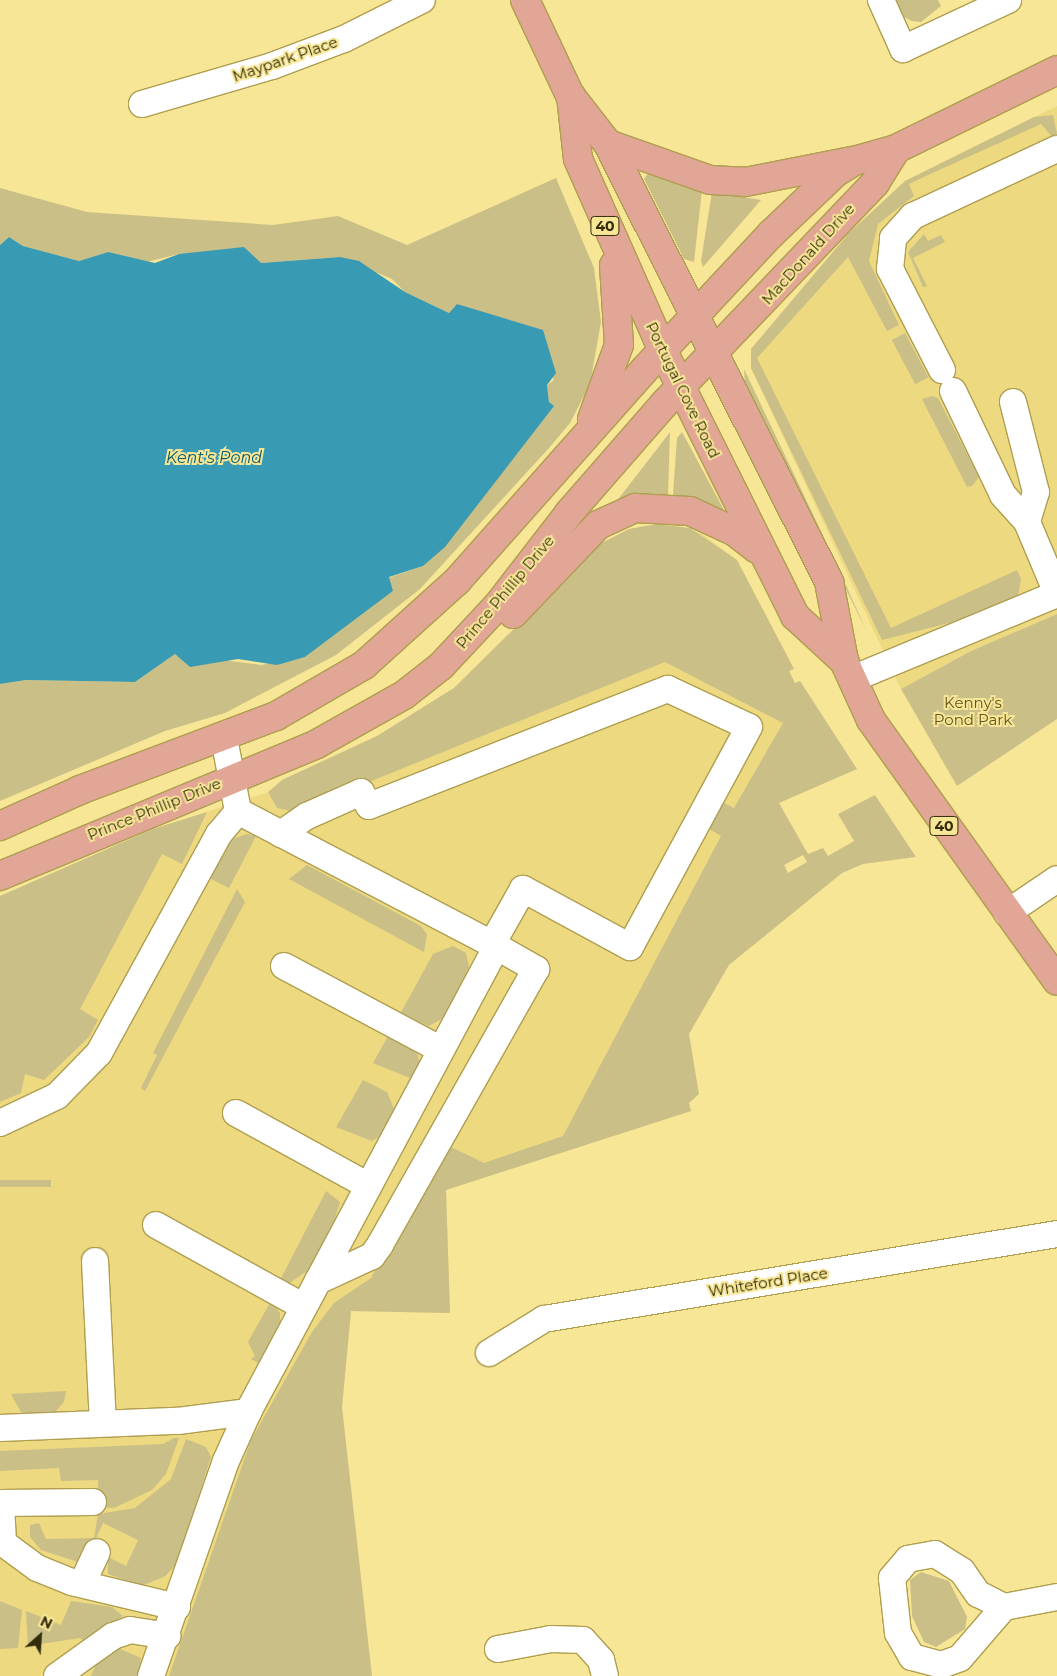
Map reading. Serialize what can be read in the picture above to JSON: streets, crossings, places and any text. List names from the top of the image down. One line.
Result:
{"streets":{"main road":["40","MacDonald Drive","Portugal Cove Road","Prince Phillip Drive"],"street":["Maypark Place","Whiteford Place"]},"crossings":[["MacDonald Drive","Portugal Cove Road"],["MacDonald Drive","Prince Phillip Drive"],["Portugal Cove Road","Prince Phillip Drive"]],"water":["Kent's Pond"],"parks":["Kenny's Pond Park"],"north":"top right"}
